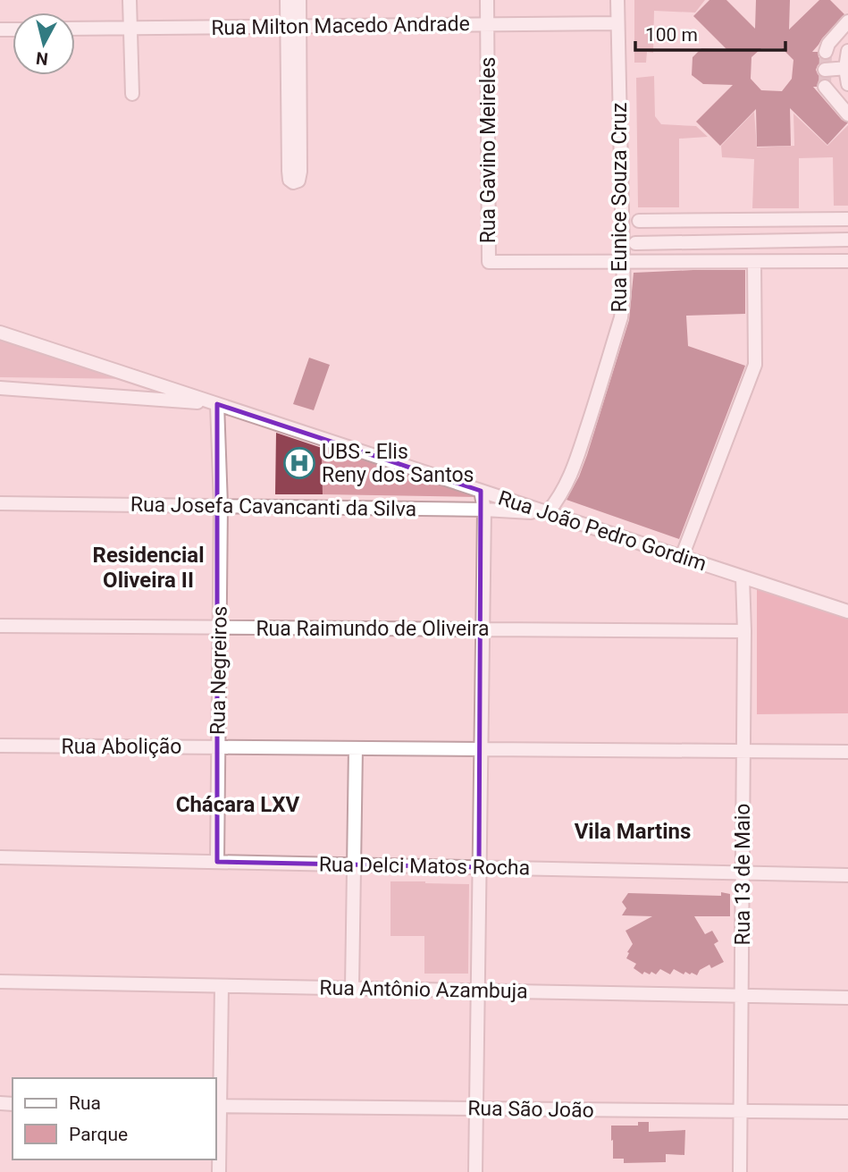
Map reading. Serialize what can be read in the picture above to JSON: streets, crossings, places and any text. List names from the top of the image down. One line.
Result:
{"streets":{"street":["Rua Milton Macedo Andrade","Rua Gavino Meireles","Rua Eunice Souza Cruz","Rua Josefa Cavancanti da Silva","Rua João Pedro Gordim","Rua Raimundo de Oliveira","Rua Negreiros","Rua Abolição","Rua Delci Matos Rocha","Rua 13 de Maio","Rua Antônio Azambuja","Rua São João"]},"crossings":[["Rua Milton Macedo Andrade","Rua Gavino Meireles"],["Rua Milton Macedo Andrade","Rua Eunice Souza Cruz"],["Rua Gavino Meireles","Rua Eunice Souza Cruz"],["Rua Eunice Souza Cruz","Rua Josefa Cavancanti da Silva"],["Rua Eunice Souza Cruz","Rua João Pedro Gordim"],["Rua Josefa Cavancanti da Silva","Rua João Pedro Gordim"],["Rua Josefa Cavancanti da Silva","Rua Negreiros"],["Rua João Pedro Gordim","Rua Negreiros"],["Rua João Pedro Gordim","Rua 13 de Maio"],["Rua Raimundo de Oliveira","Rua Negreiros"],["Rua Raimundo de Oliveira","Rua 13 de Maio"],["Rua Negreiros","Rua Abolição"],["Rua Negreiros","Rua Delci Matos Rocha"],["Rua Abolição","Rua 13 de Maio"],["Rua Delci Matos Rocha","Rua 13 de Maio"],["Rua 13 de Maio","Rua Antônio Azambuja"],["Rua 13 de Maio","Rua São João"]],"districts":["Residencial Oliveira II","Chácara LXV","Vila Martins"],"places":{"hospital":["UBS - Elis Reny dos Santos"]},"legend":["Rua","Parque"],"scale_bar":"100 m","north":"bottom"}
